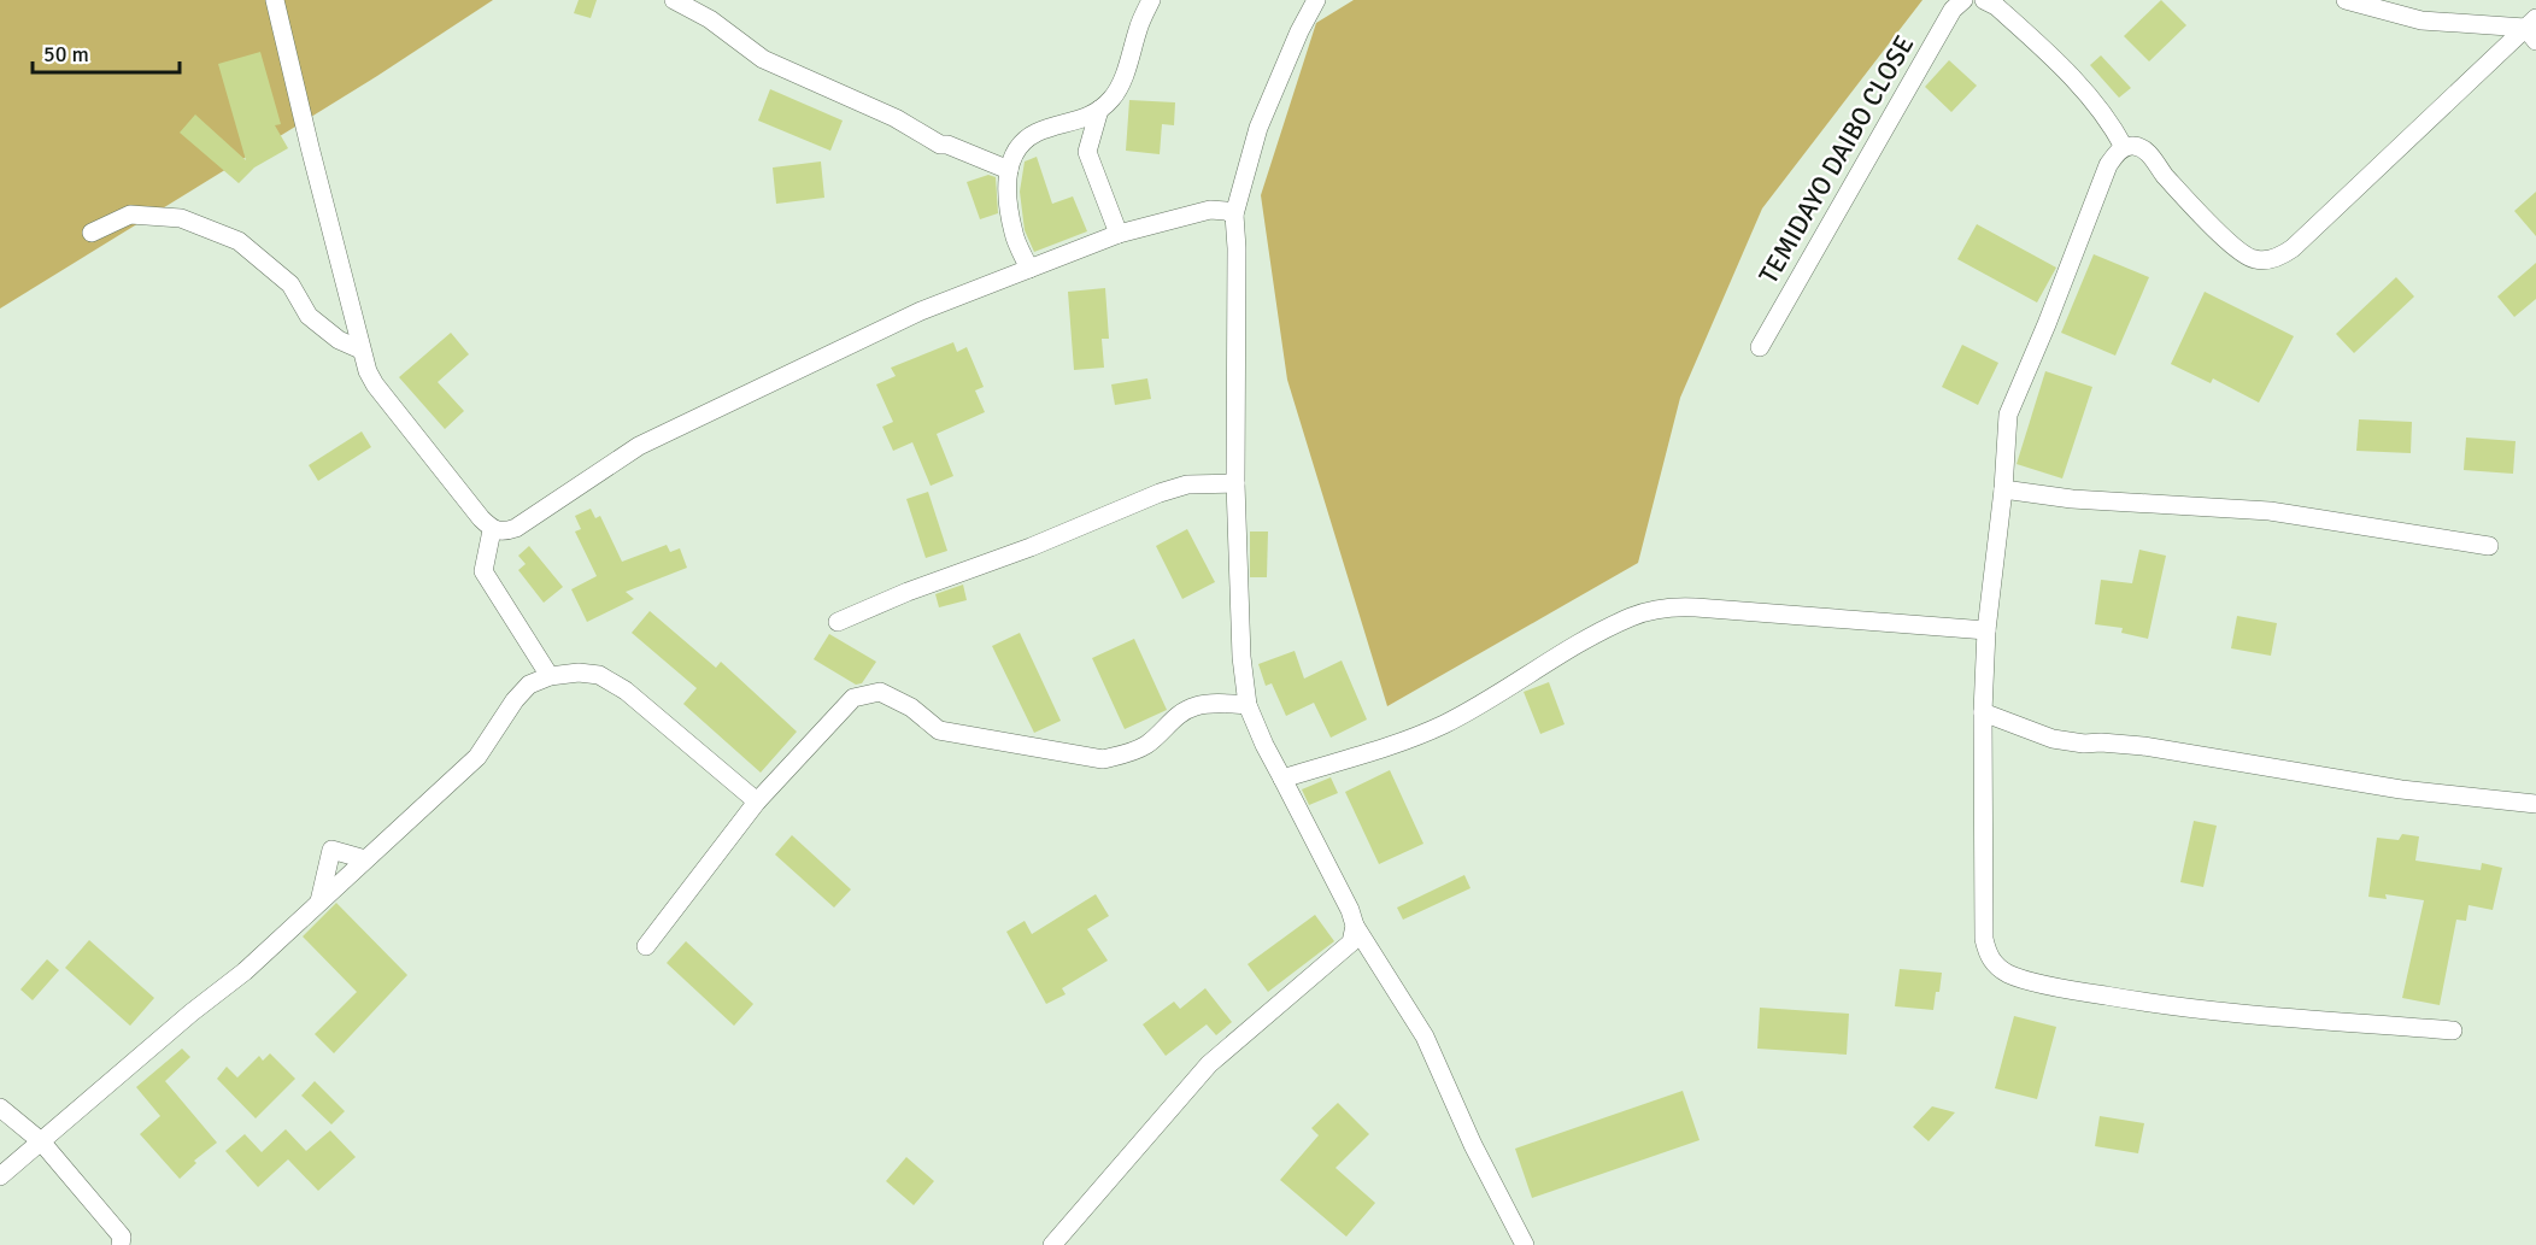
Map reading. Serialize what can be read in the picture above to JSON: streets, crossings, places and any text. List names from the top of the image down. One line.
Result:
{"streets":{"street":["TEMIDAYO DAIBO CLOSE"]},"scale_bar":"50 m"}
